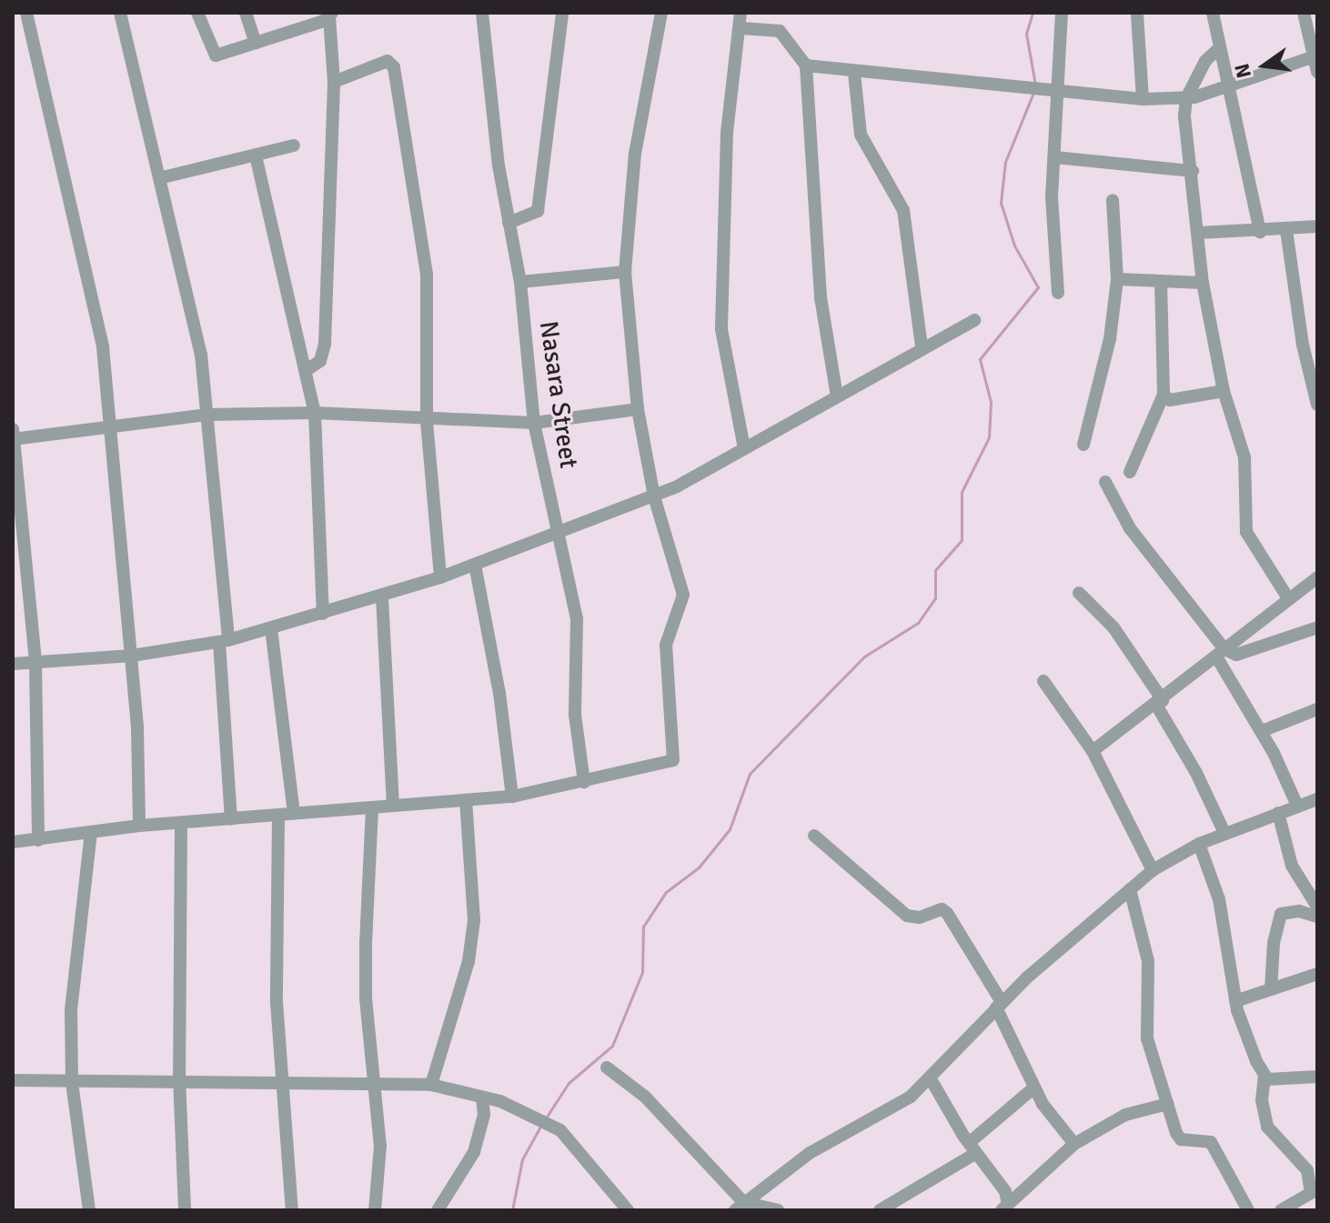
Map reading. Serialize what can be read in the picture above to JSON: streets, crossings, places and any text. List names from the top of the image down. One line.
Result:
{"streets":{"street":["Nasara Street"]},"north":"left"}
